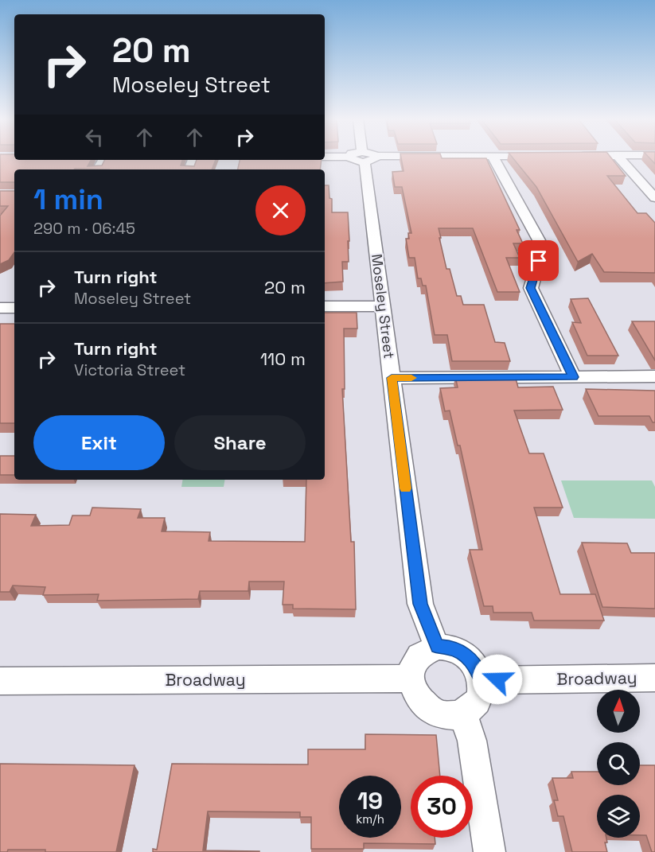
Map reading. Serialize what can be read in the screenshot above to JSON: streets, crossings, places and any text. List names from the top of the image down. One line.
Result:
{"streets":{"street":["Moseley Street","Broadway"]},"crossings":[["Moseley Street","Broadway"]],"north":"top","page":{"turn":["20 m","Moseley Street"],"heading":["1 min","290 m · 06:45"],"list":[{"name":"Turn right","note":"Moseley Street","value":"20 m"},{"name":"Turn right","note":"Victoria Street","value":"110 m"}],"buttons":["Exit","Share"],"speed":"19 km/h","limit":"30"}}
